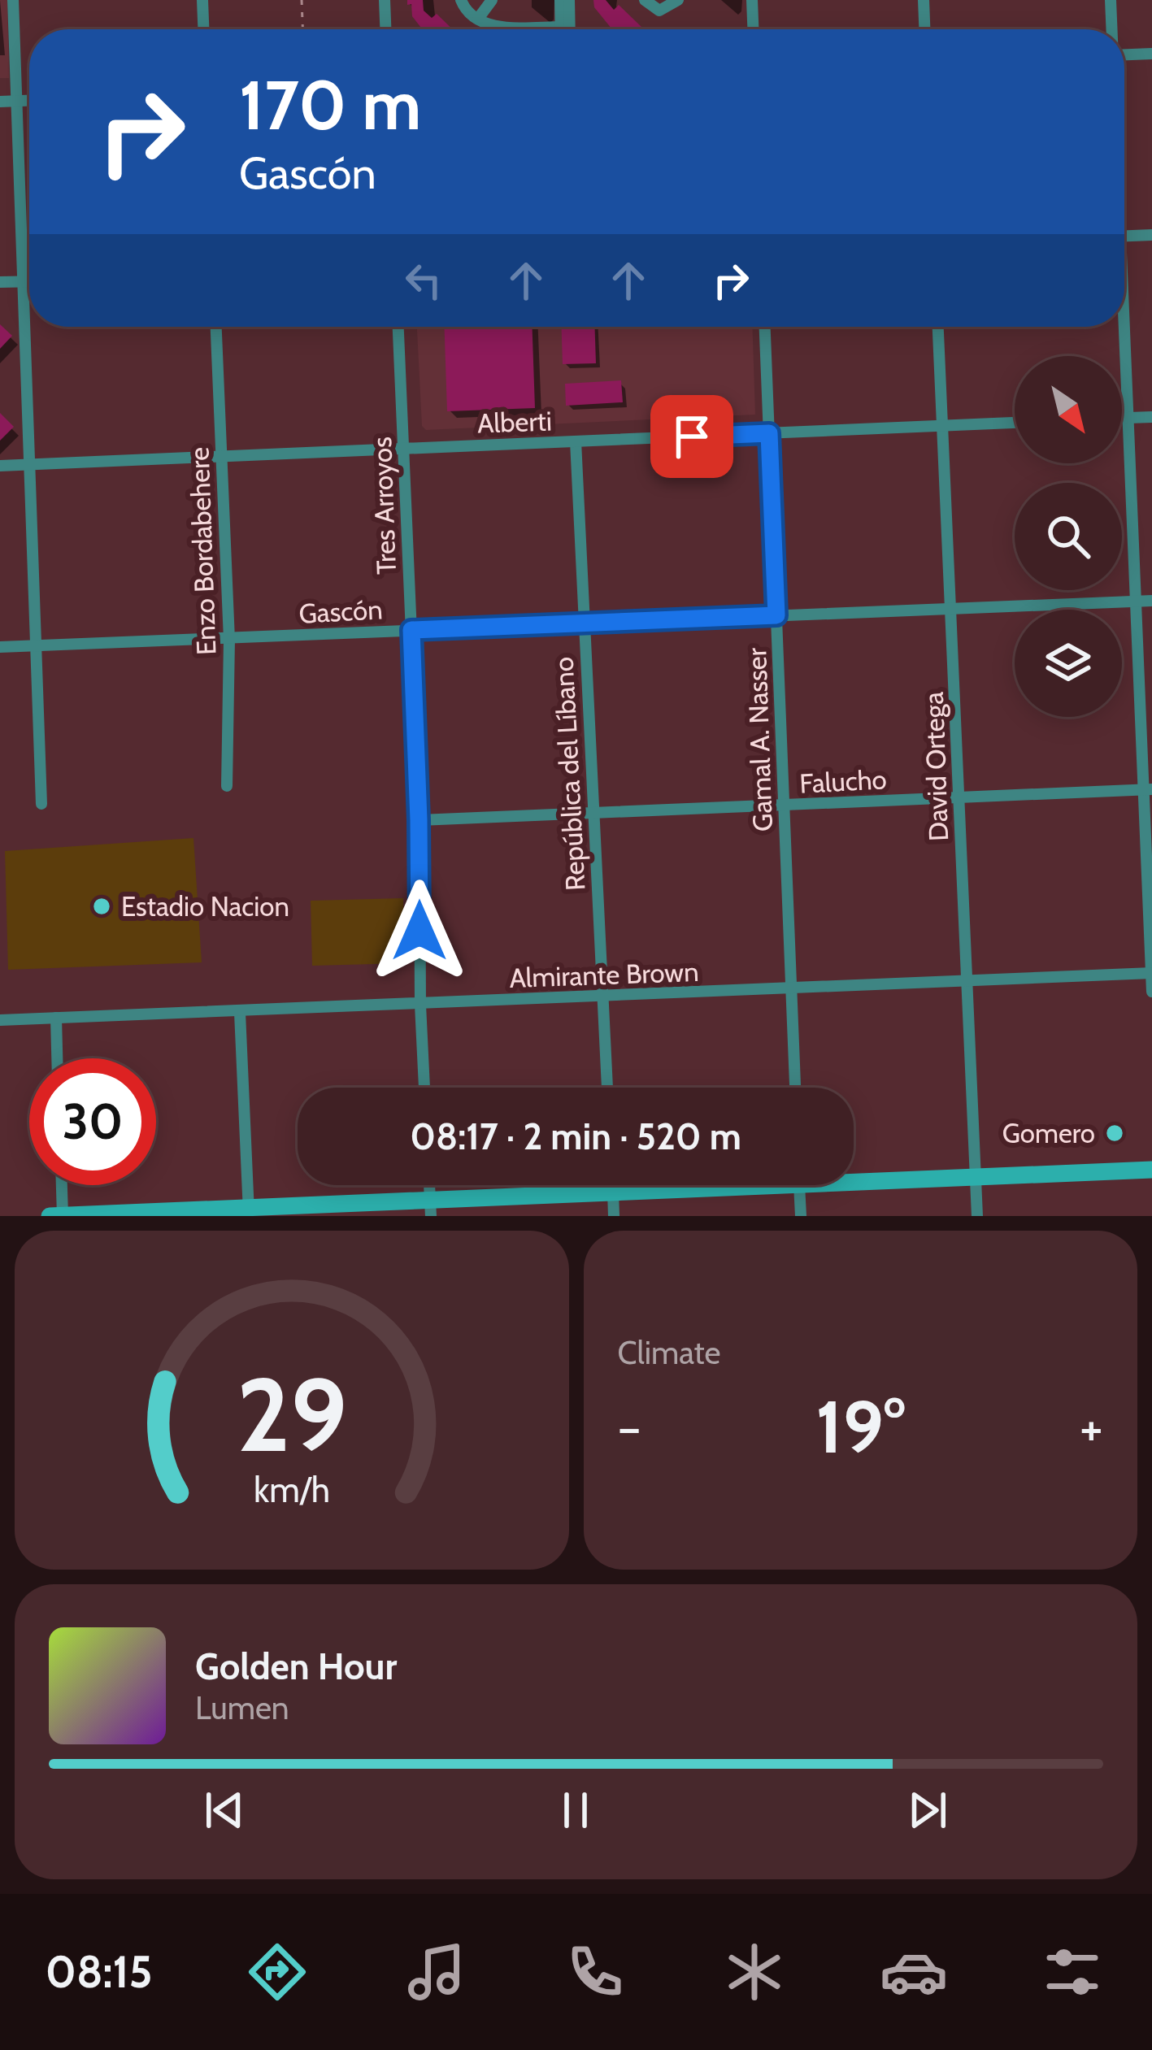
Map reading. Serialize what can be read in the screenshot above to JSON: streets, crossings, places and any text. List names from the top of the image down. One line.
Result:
{"streets":{"street":["Alberti","Tres Arroyos","Enzo Bordabehere","Gascón","Gamal A. Nasser","David Ortega","República del Líbano","Falucho","Almirante Brown"]},"crossings":[["Alberti","Tres Arroyos"],["Alberti","Enzo Bordabehere"],["Alberti","Gamal A. Nasser"],["Alberti","David Ortega"],["Alberti","República del Líbano"],["Tres Arroyos","Gascón"],["Tres Arroyos","Falucho"],["Tres Arroyos","Almirante Brown"],["Enzo Bordabehere","Gascón"],["Gascón","Gamal A. Nasser"],["Gascón","David Ortega"],["Gascón","República del Líbano"],["Gamal A. Nasser","Falucho"],["Gamal A. Nasser","Almirante Brown"],["David Ortega","Falucho"],["David Ortega","Almirante Brown"],["República del Líbano","Falucho"],["República del Líbano","Almirante Brown"]],"places":["Estadio Nacion","Gomero"],"north":"bottom right","page":{"turn":["170 m","Gascón"],"limit":"30","trip":"08:17 · 2 min · 520 m","tile":"Climate","heat":["−","19°","+"],"song":["Golden Hour","Lumen"],"tabs":"08:15","gauge":["29","km/h"]}}
